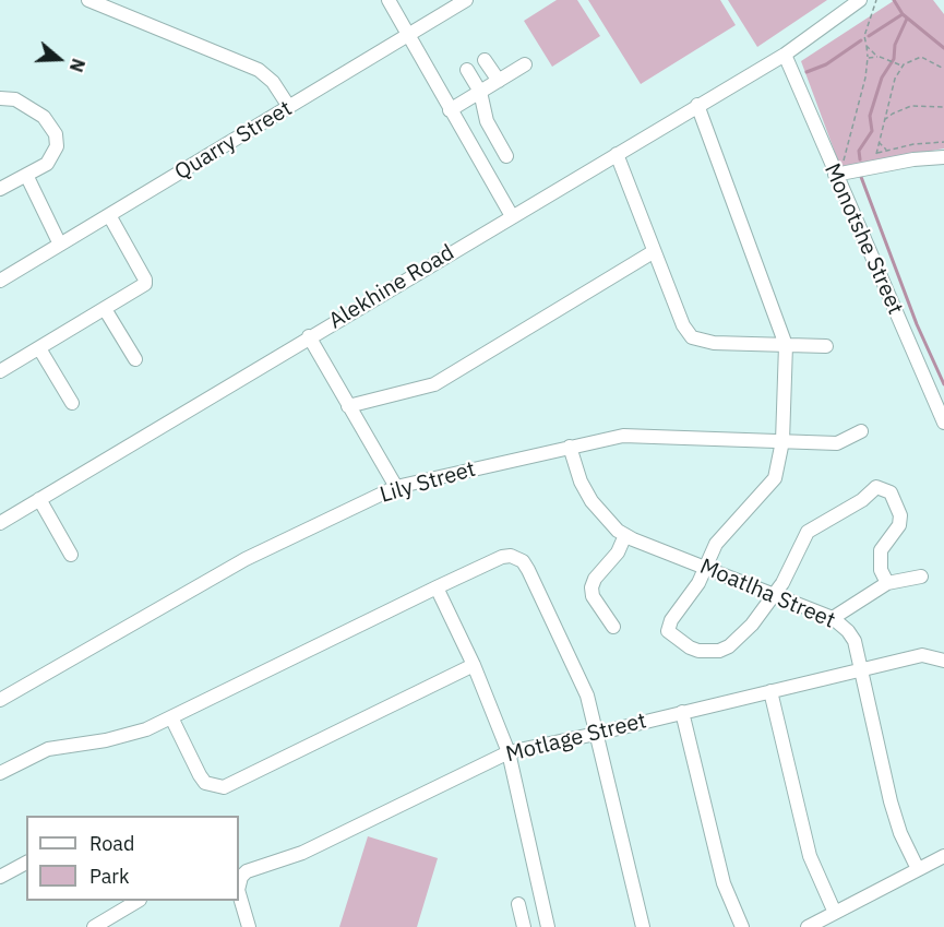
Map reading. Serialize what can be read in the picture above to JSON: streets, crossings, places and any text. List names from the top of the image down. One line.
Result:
{"streets":{"street":["Quarry Street","Monotshe Street","Alekhine Road","Lily Street","Moatlha Street","Motlage Street"]},"crossings":[["Monotshe Street","Alekhine Road"],["Lily Street","Moatlha Street"],["Moatlha Street","Motlage Street"]],"legend":["Road","Park"],"north":"right"}
